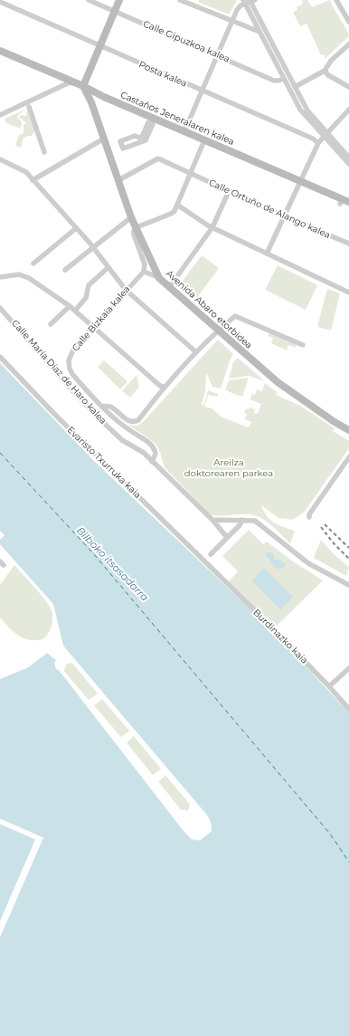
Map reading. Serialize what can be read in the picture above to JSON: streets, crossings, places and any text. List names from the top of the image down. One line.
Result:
{"streets":{"street":["Calle Gipuzkoa kalea","Posta kalea","Castaños Jeneralaren kalea","Calle Ortuño de Alango kalea","Avenida Abaro etorbidea","Calle Bizkaia kalea","Calle María Díaz de Haro kalea","Evaristo Txurruka kaia","Burdinazko kaia"]},"crossings":[["Castaños Jeneralaren kalea","Avenida Abaro etorbidea"],["Calle Ortuño de Alango kalea","Avenida Abaro etorbidea"],["Calle Bizkaia kalea","Calle María Díaz de Haro kalea"],["Evaristo Txurruka kaia","Burdinazko kaia"]],"water":["Bilboko itsasadarra"],"parks":["Areilza doktorearen parkea"]}
